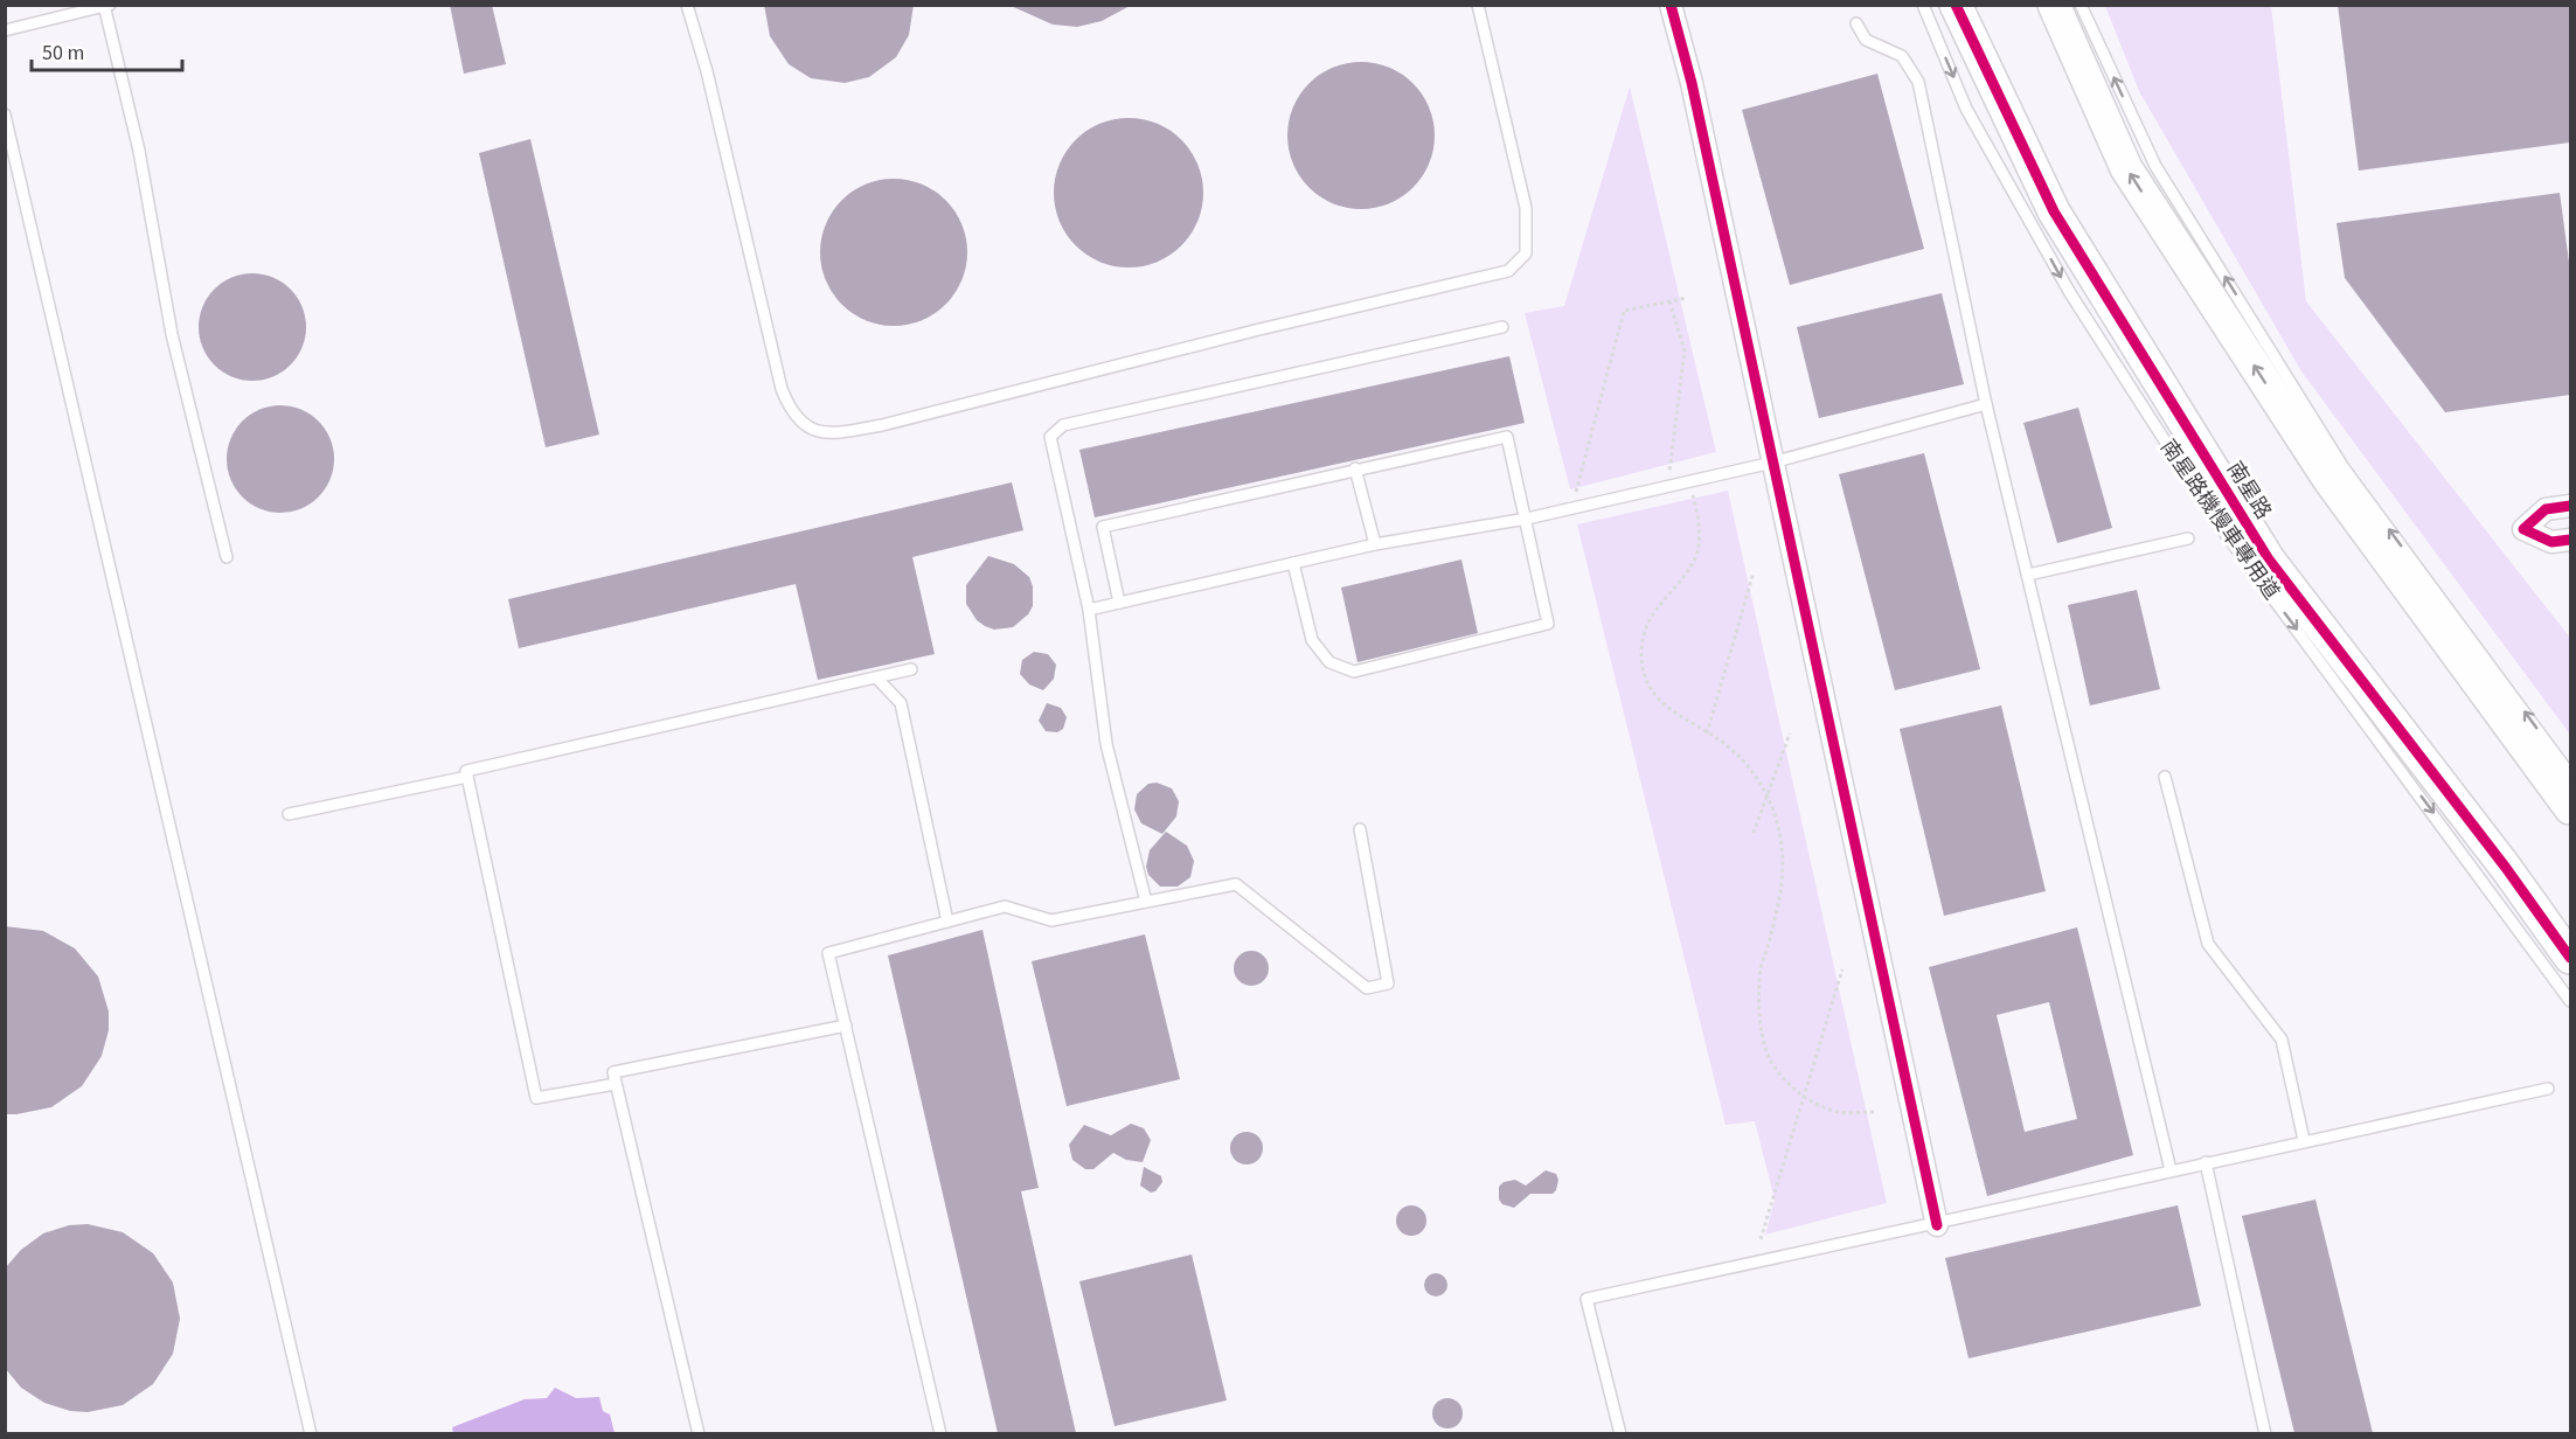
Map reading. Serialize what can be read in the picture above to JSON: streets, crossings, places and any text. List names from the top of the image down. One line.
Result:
{"streets":{"street":["南星路"],"lane":["南星路機慢車專用道"]},"one_way":["南星路機慢車專用道"],"scale_bar":"50 m"}
